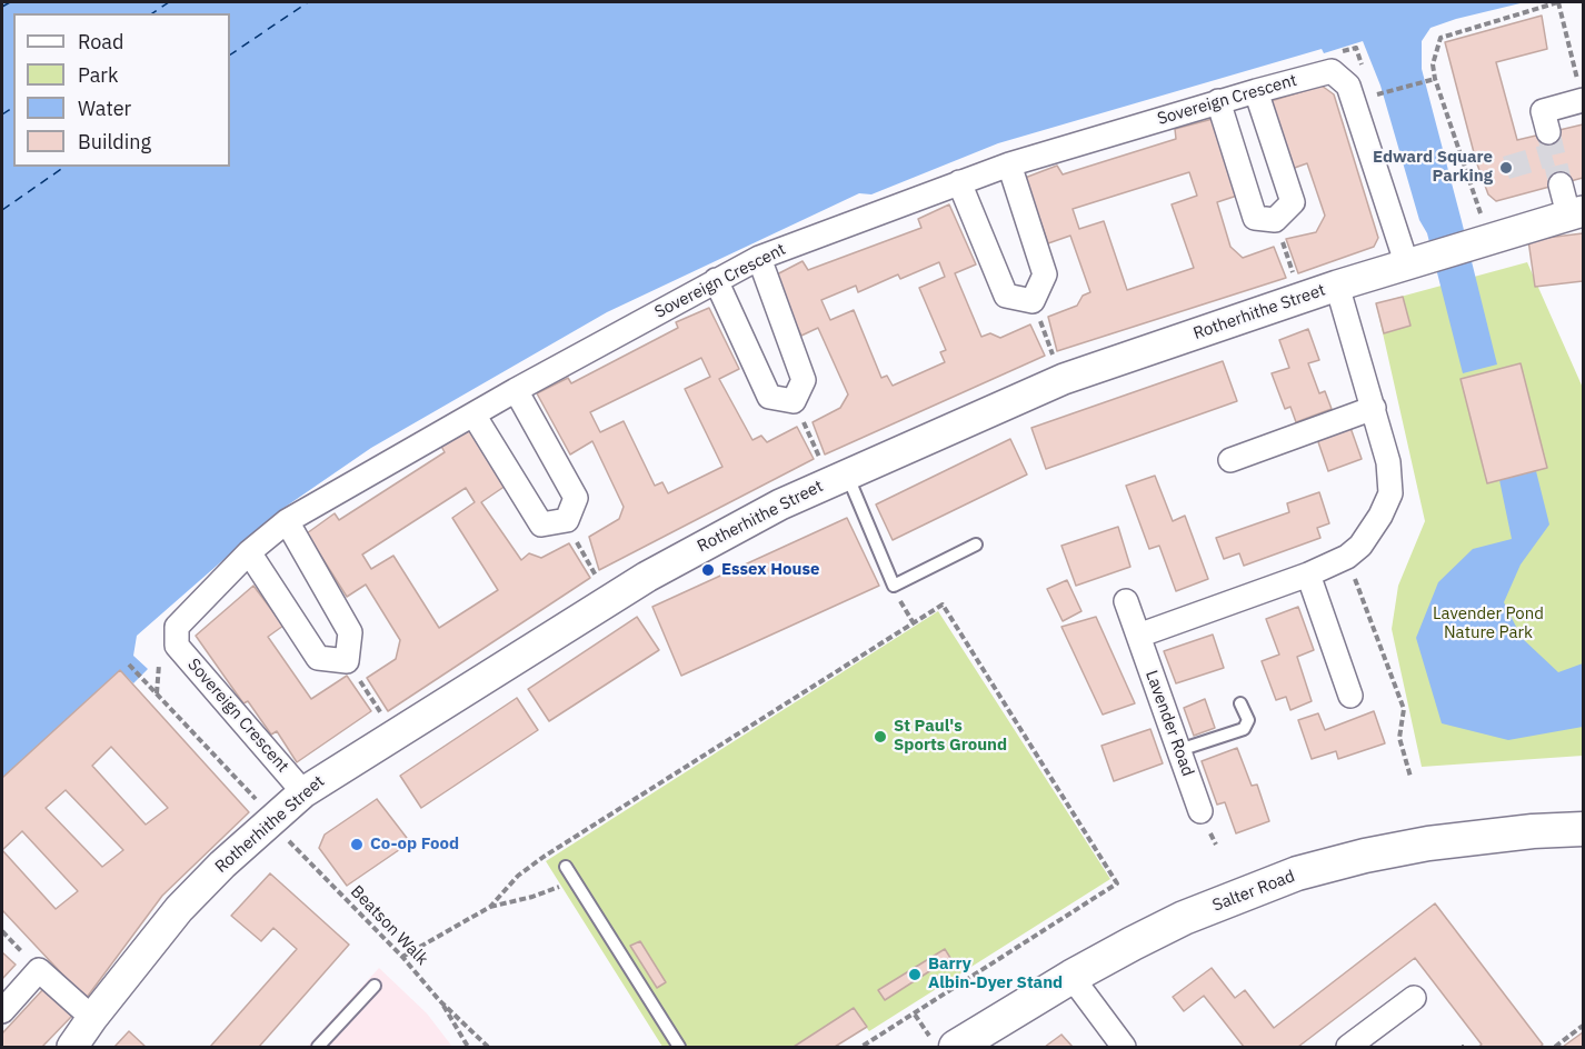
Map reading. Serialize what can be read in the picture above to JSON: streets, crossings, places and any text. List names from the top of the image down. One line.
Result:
{"streets":{"main road":["Salter Road"],"street":["Sovereign Crescent","Rotherhithe Street","Lavender Road"],"path":["Beatson Walk"]},"crossings":[["Sovereign Crescent","Rotherhithe Street"],["Rotherhithe Street","Beatson Walk"]],"parks":["Lavender Pond Nature Park"],"places":["Edward Square Parking","Essex House","St Paul's Sports Ground","Co-op Food","Barry Albin-Dyer Stand"],"legend":["Road","Park","Water","Building"]}
